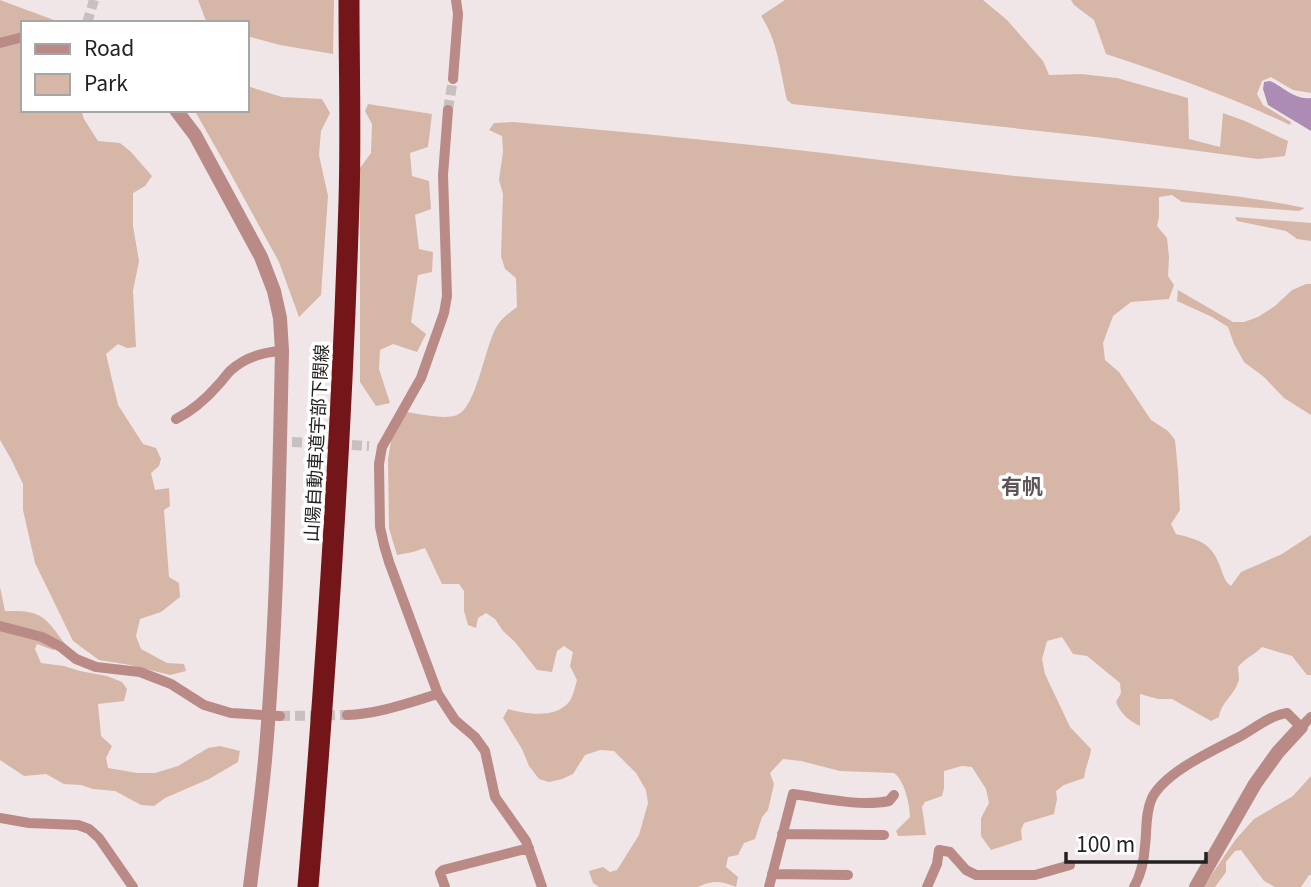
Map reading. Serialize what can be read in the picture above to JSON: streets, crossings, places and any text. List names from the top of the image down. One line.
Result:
{"streets":{"highway":["山陽自動車道宇部下関線"]},"districts":["有帆"],"legend":["Road","Park"],"scale_bar":"100 m"}
